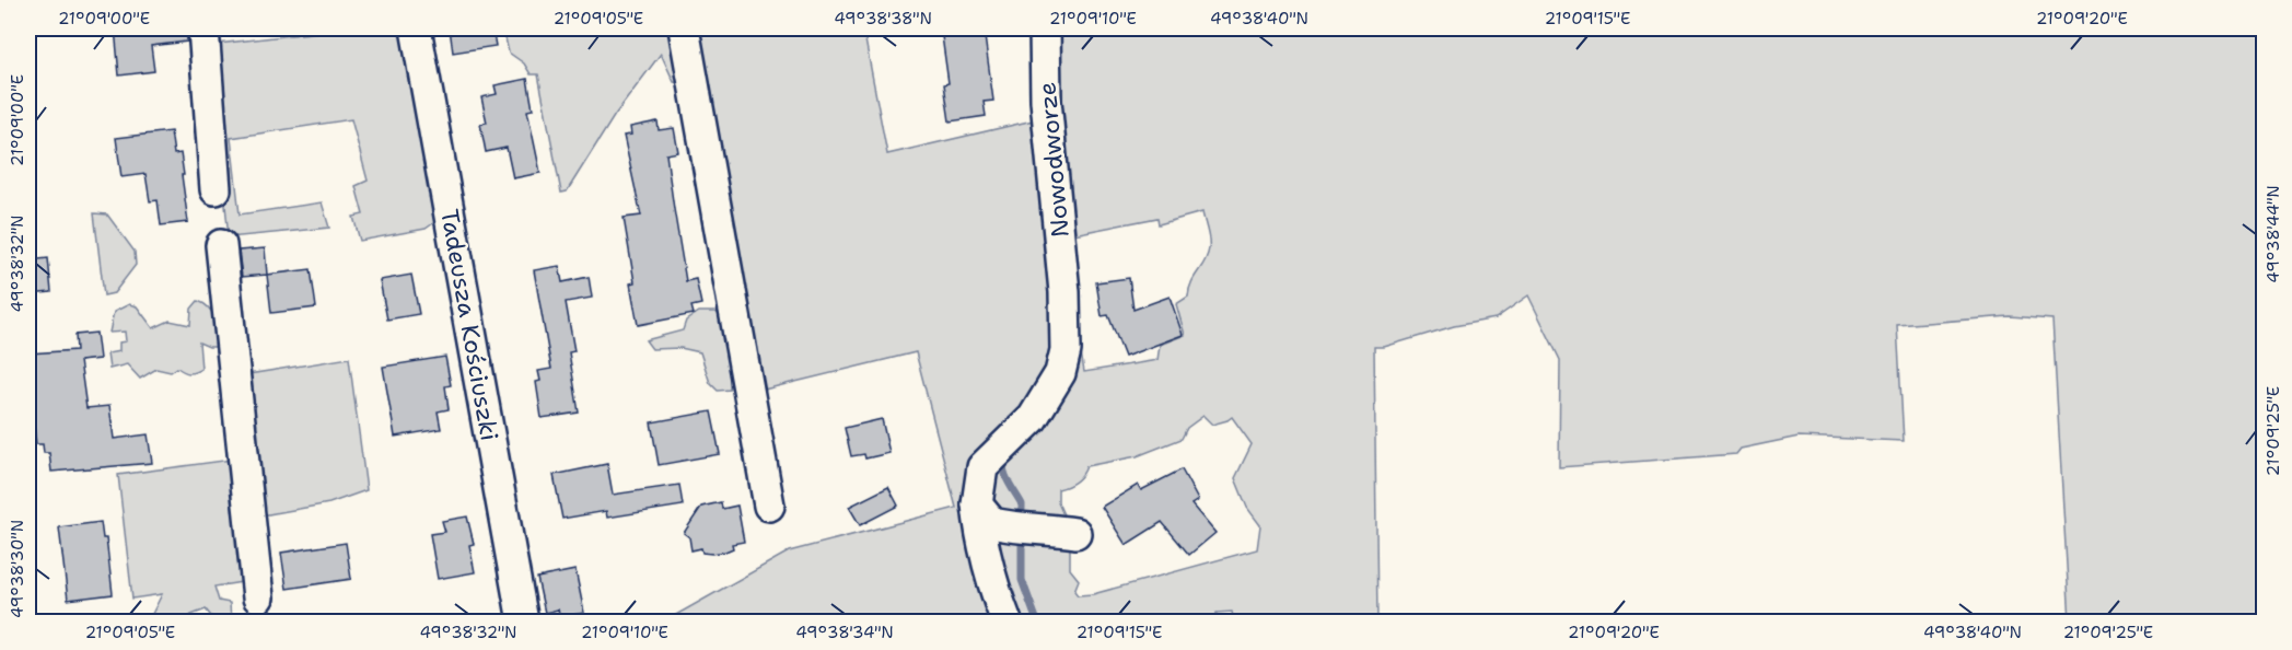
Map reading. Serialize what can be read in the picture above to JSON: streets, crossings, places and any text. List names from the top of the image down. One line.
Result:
{"streets":{"street":["Nowodworze","Tadeusza Kościuszki"]},"coordinates":["21°09'00\"E","21°09'05\"E","49°38'38\"N","21°09'10\"E","49°38'40\"N","21°09'15\"E","21°09'20\"E","49°38'44\"N","49°38'32\"N","21°09'25\"E","49°38'30\"N","49°38'34\"N"]}
